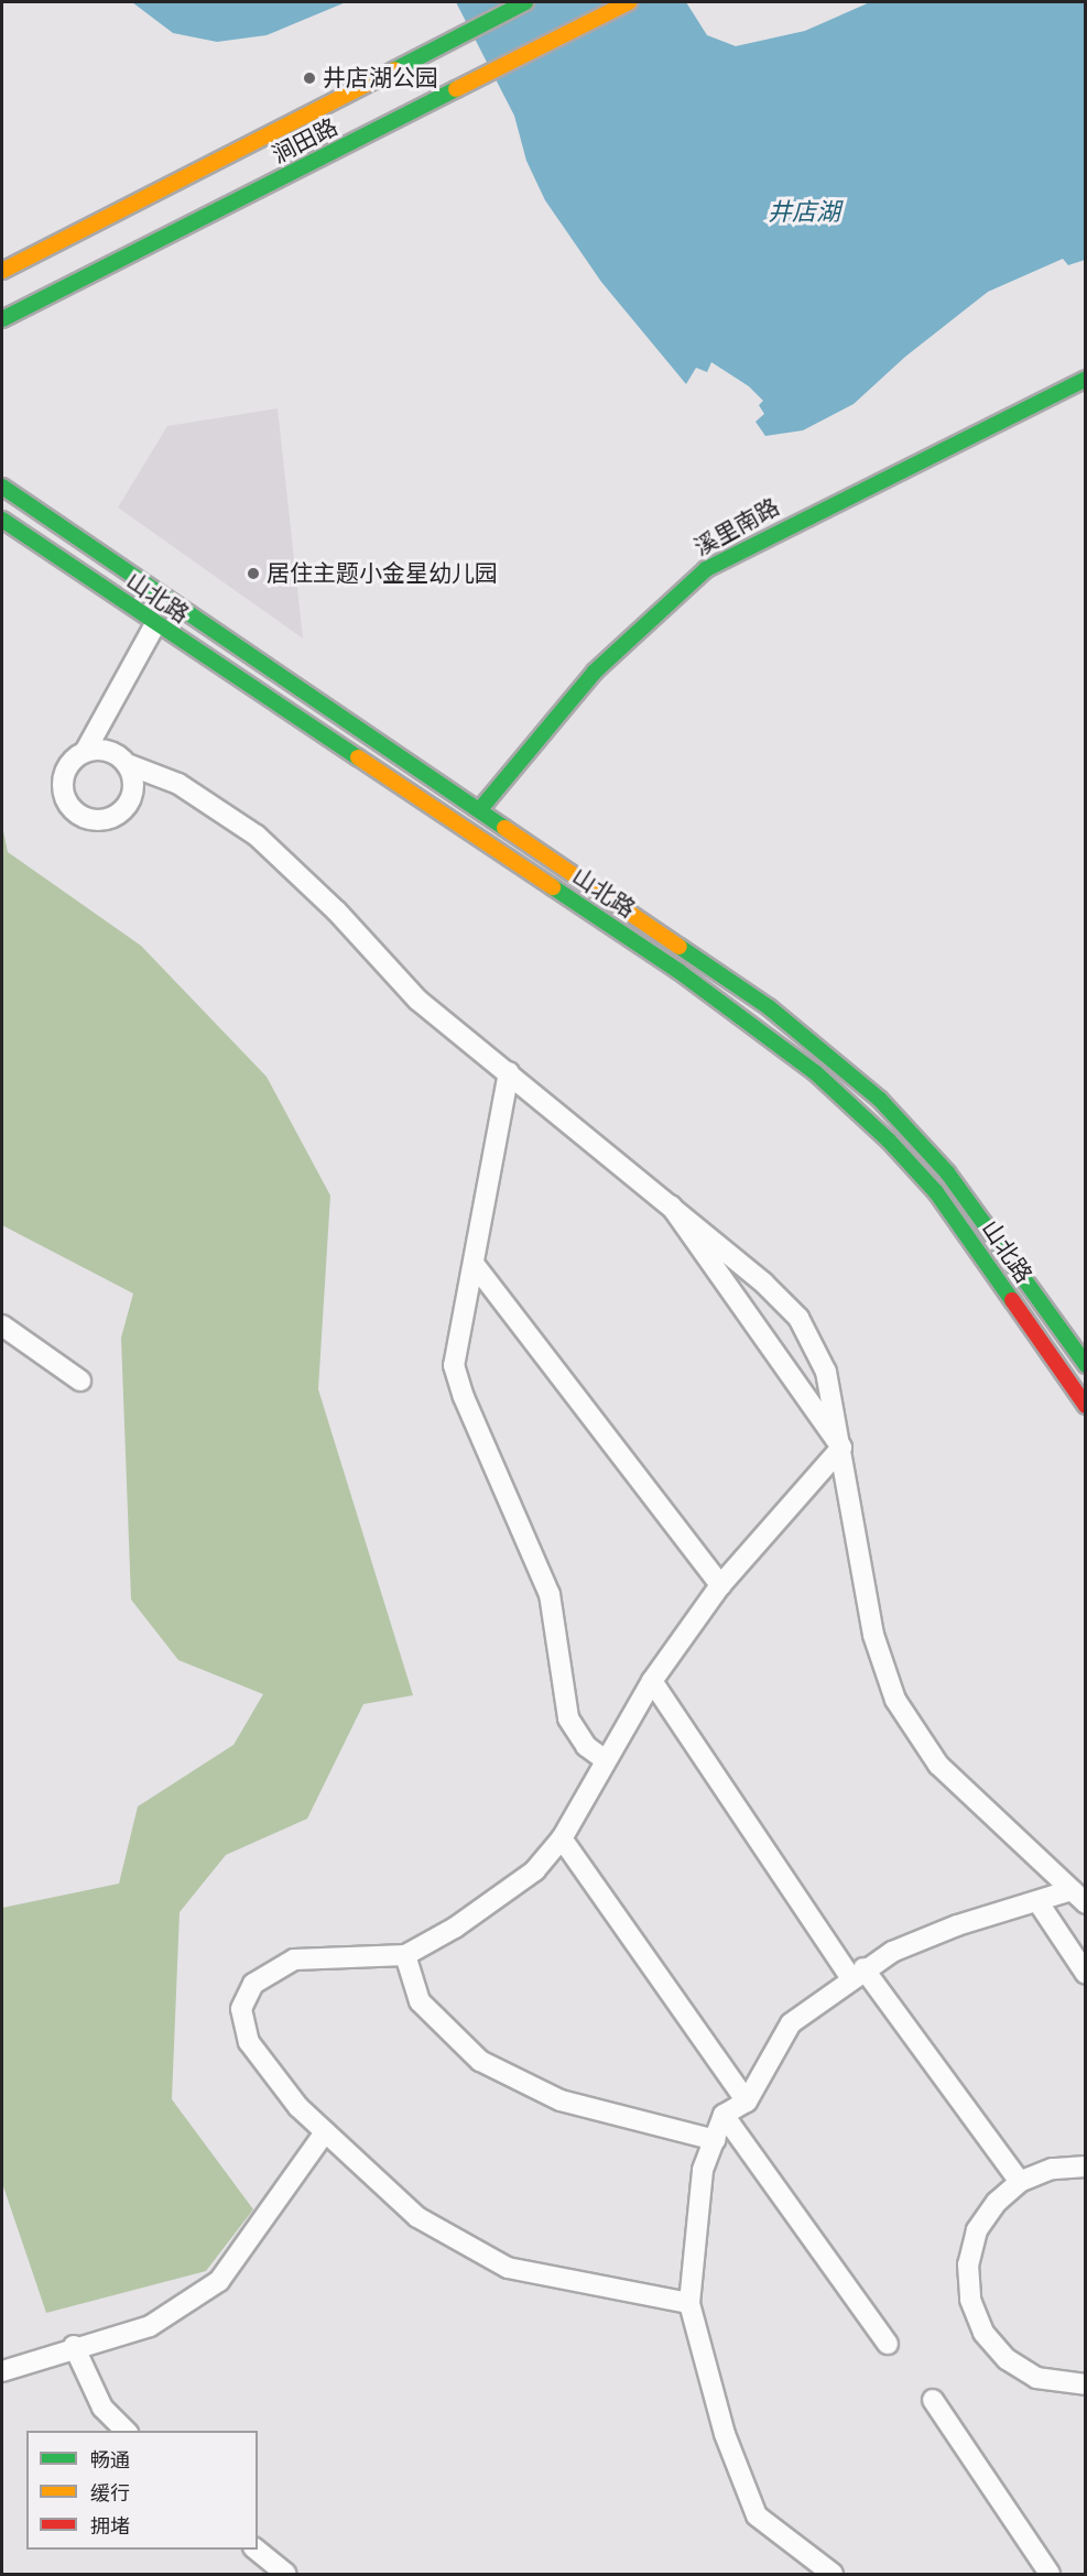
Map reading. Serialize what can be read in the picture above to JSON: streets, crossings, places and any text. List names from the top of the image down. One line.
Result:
{"streets":{"main road":["涧田路","溪里南路","山北路"]},"crossings":[["溪里南路","山北路"]],"water":["井店湖"],"places":["井店湖公园","居住主题小金星幼儿园"],"legend":["畅通","缓行","拥堵"]}
